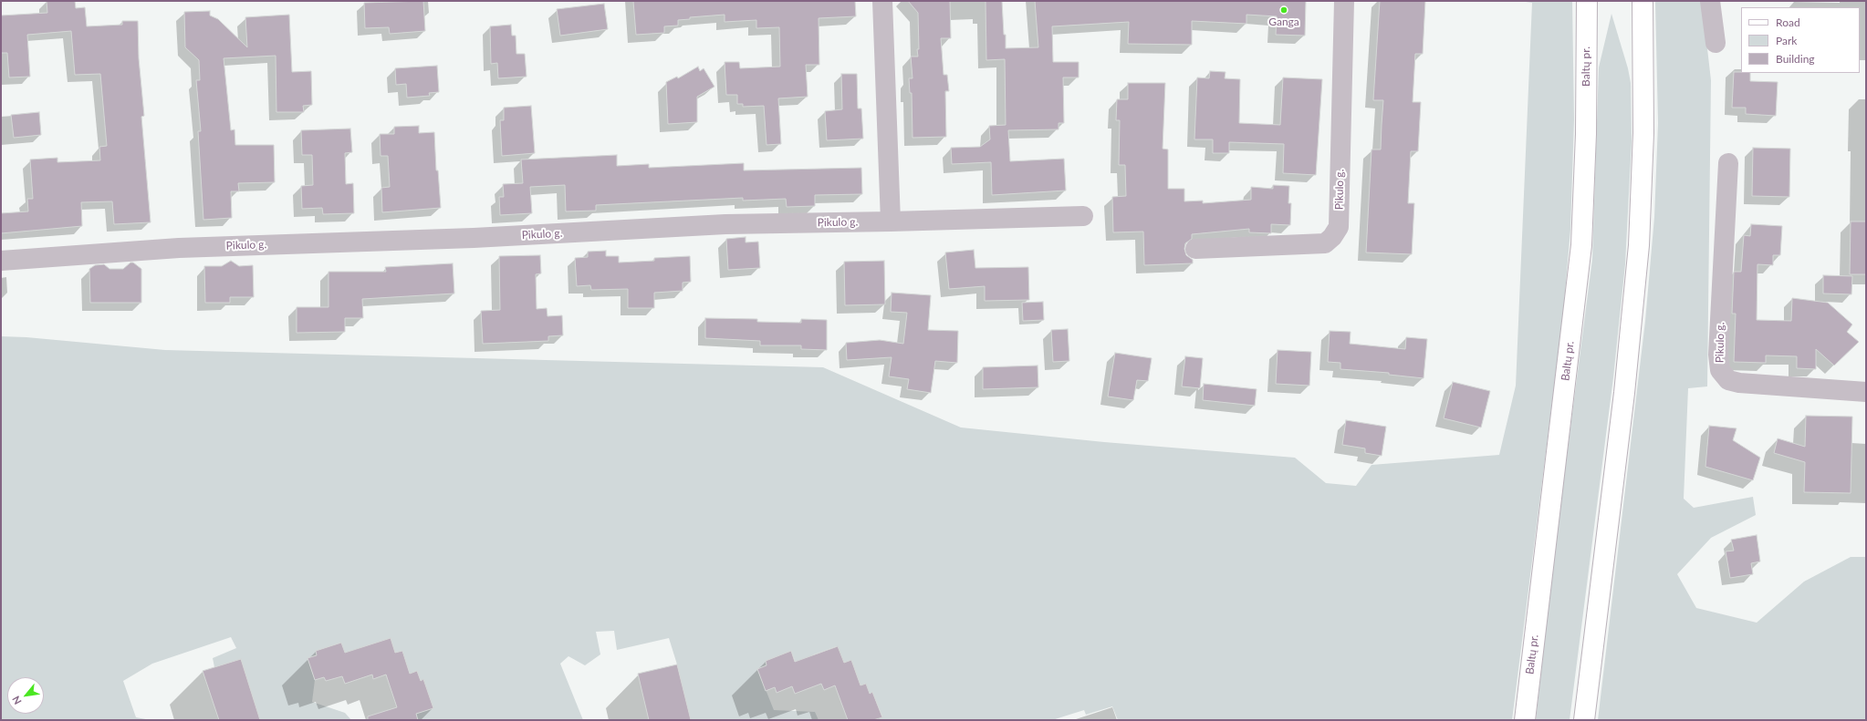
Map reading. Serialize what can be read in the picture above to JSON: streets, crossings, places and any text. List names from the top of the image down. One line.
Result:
{"streets":{"main road":["Baltų pr."],"street":["Pikulo g."]},"places":["Ganga"],"legend":["Road","Park","Building"],"north":"bottom left"}
